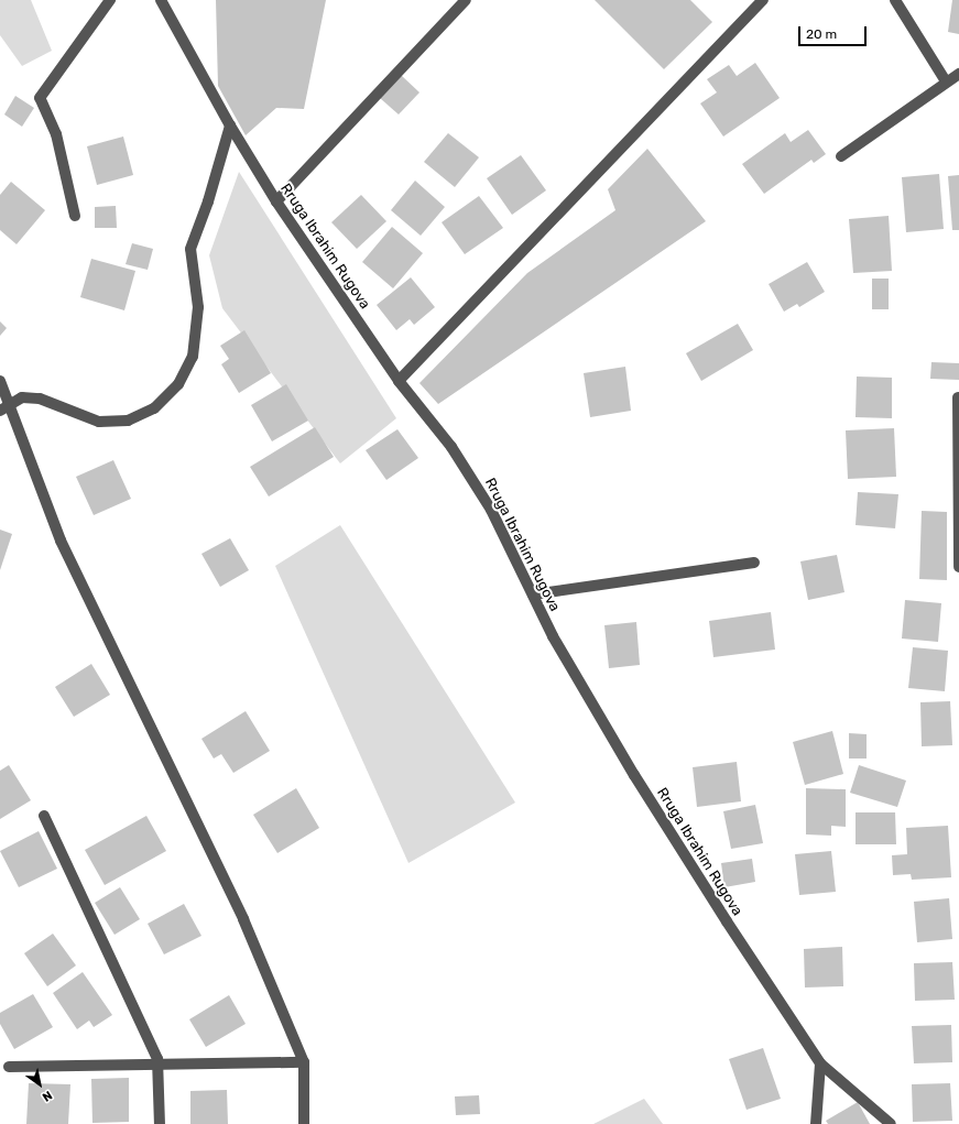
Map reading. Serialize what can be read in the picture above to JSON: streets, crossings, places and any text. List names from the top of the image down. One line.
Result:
{"streets":{"street":["Rruga Ibrahim Rugova"]},"scale_bar":"20 m","north":"bottom right"}
